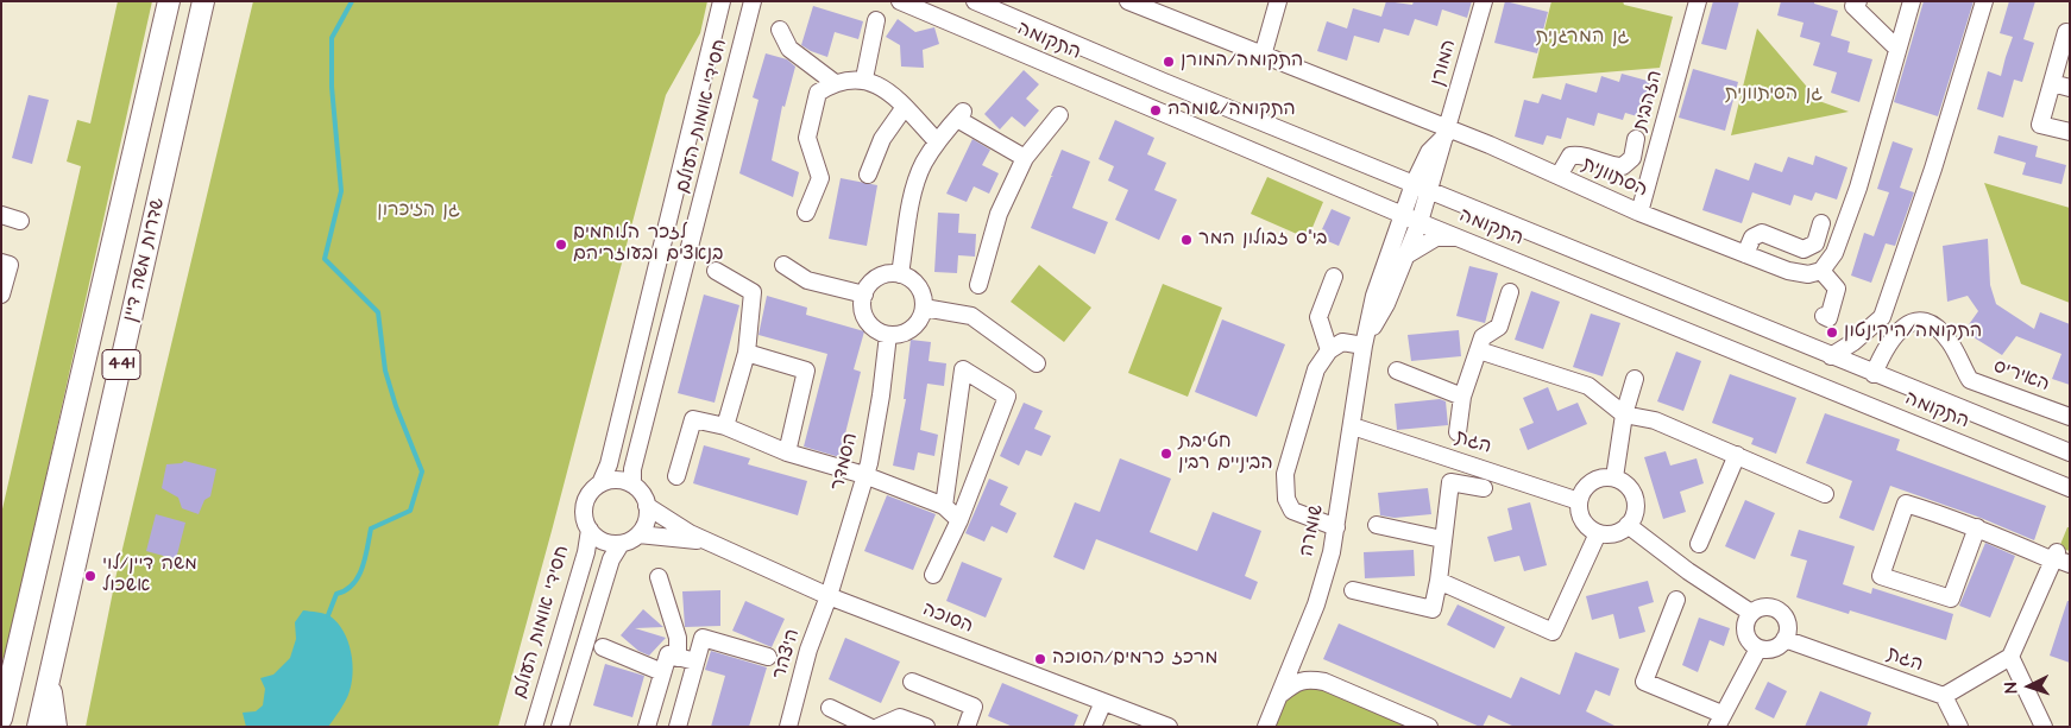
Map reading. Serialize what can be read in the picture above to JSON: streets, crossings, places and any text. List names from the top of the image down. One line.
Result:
{"streets":{"main road":["שדרות משה דיין","441"],"street":["התקומה","המורן","הזהבית","חסידי אומות העולם","הסתוונית","האיריס","הגת","הסמדר","שומרה","הסוכה","היצהר"]},"crossings":[["התקומה","המורן"],["התקומה","האיריס"],["התקומה","שומרה"],["המורן","הסתוונית"],["המורן","שומרה"],["הזהבית","הסתוונית"],["חסידי אומות העולם","הסוכה"],["הגת","שומרה"],["הסמדר","הסוכה"],["הסמדר","היצהר"],["הסוכה","היצהר"]],"parks":["גן המרגנית","גן הסיתוונית","גן הזיכרון"],"places":["התקומה/המורן","התקומה/שומרה","בי\"ס זבולון המר","לזכר הלוחמים בנאצים ובעוזריהם","התקומה/היקינטון","חטיבת הביניים רבין","משה דיין/לוי אשכול","מרכז כרמים/הסוכה"],"north":"left"}
